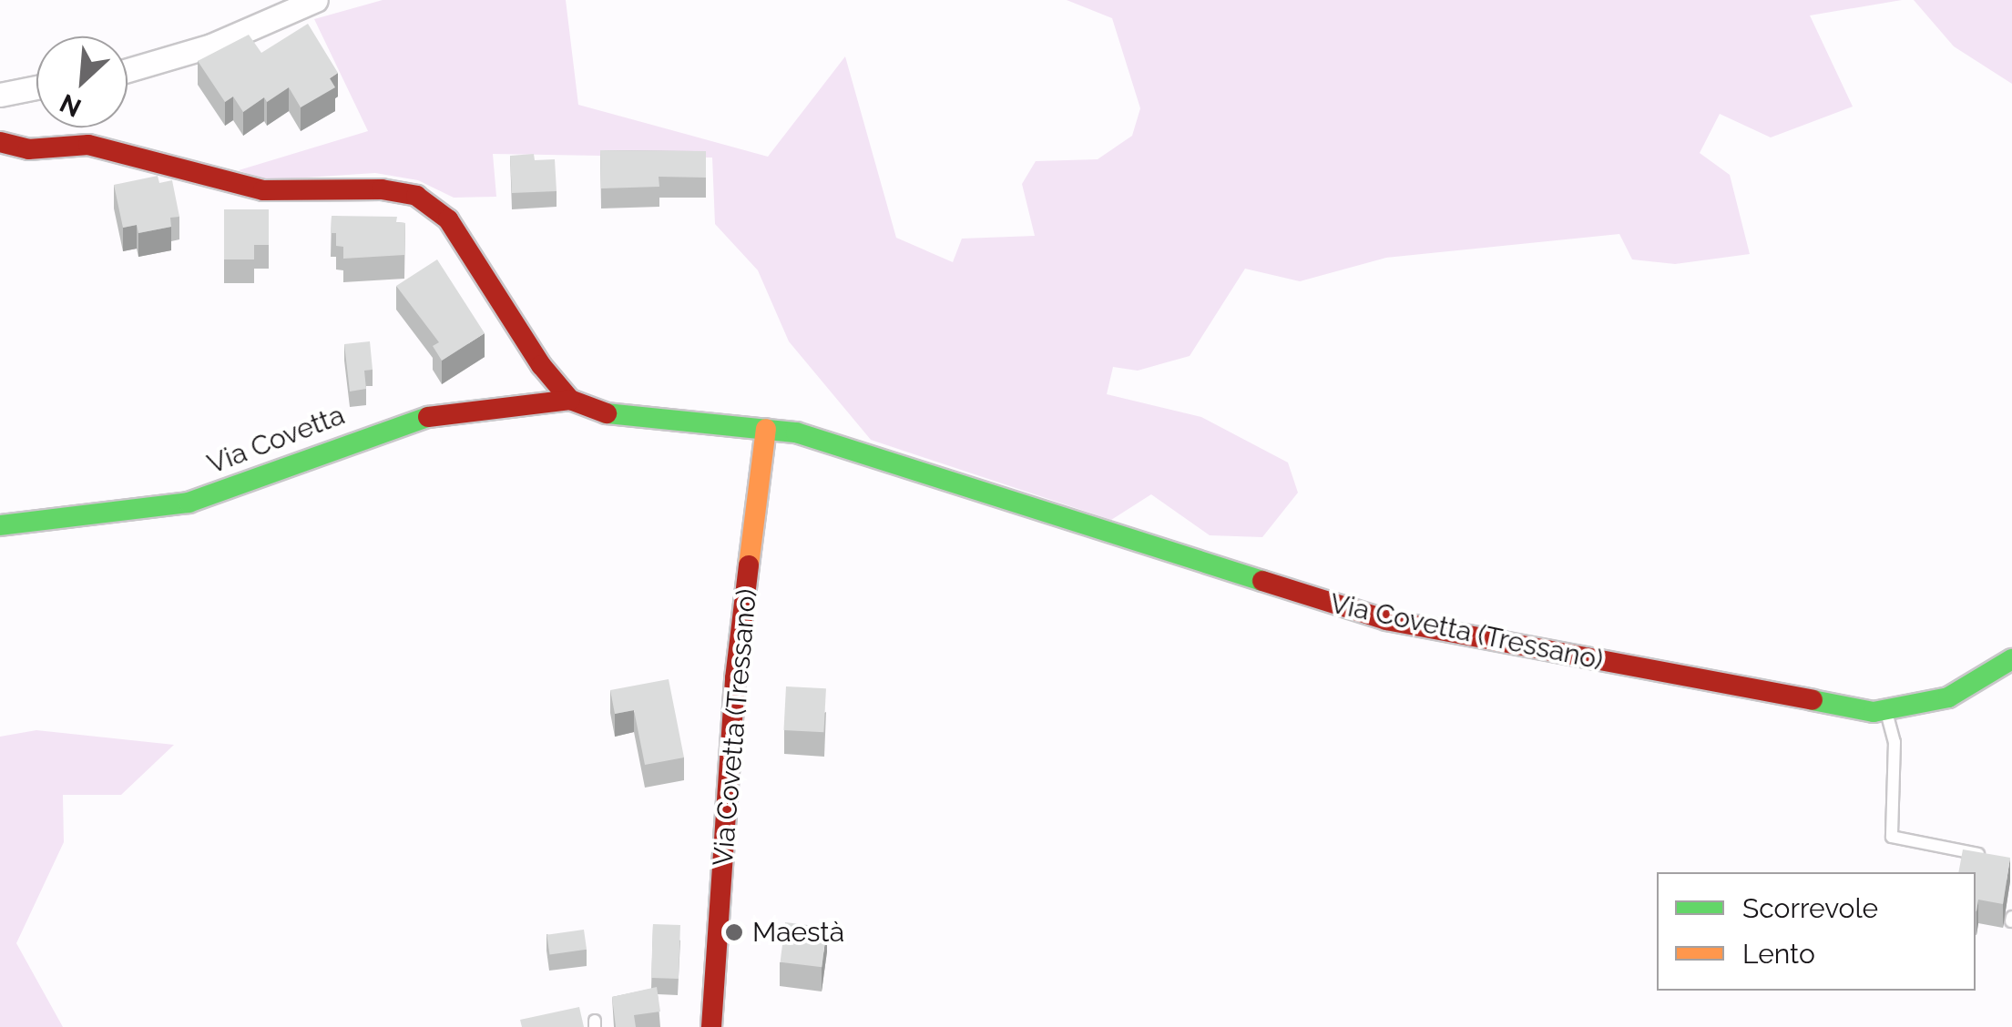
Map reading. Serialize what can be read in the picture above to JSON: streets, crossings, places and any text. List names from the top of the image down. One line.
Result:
{"streets":{"street":["Via Covetta","Via Covetta (Tressano)"]},"crossings":[["Via Covetta","Via Covetta (Tressano)"]],"places":["Maestà"],"legend":["Scorrevole","Lento"],"north":"bottom left"}
